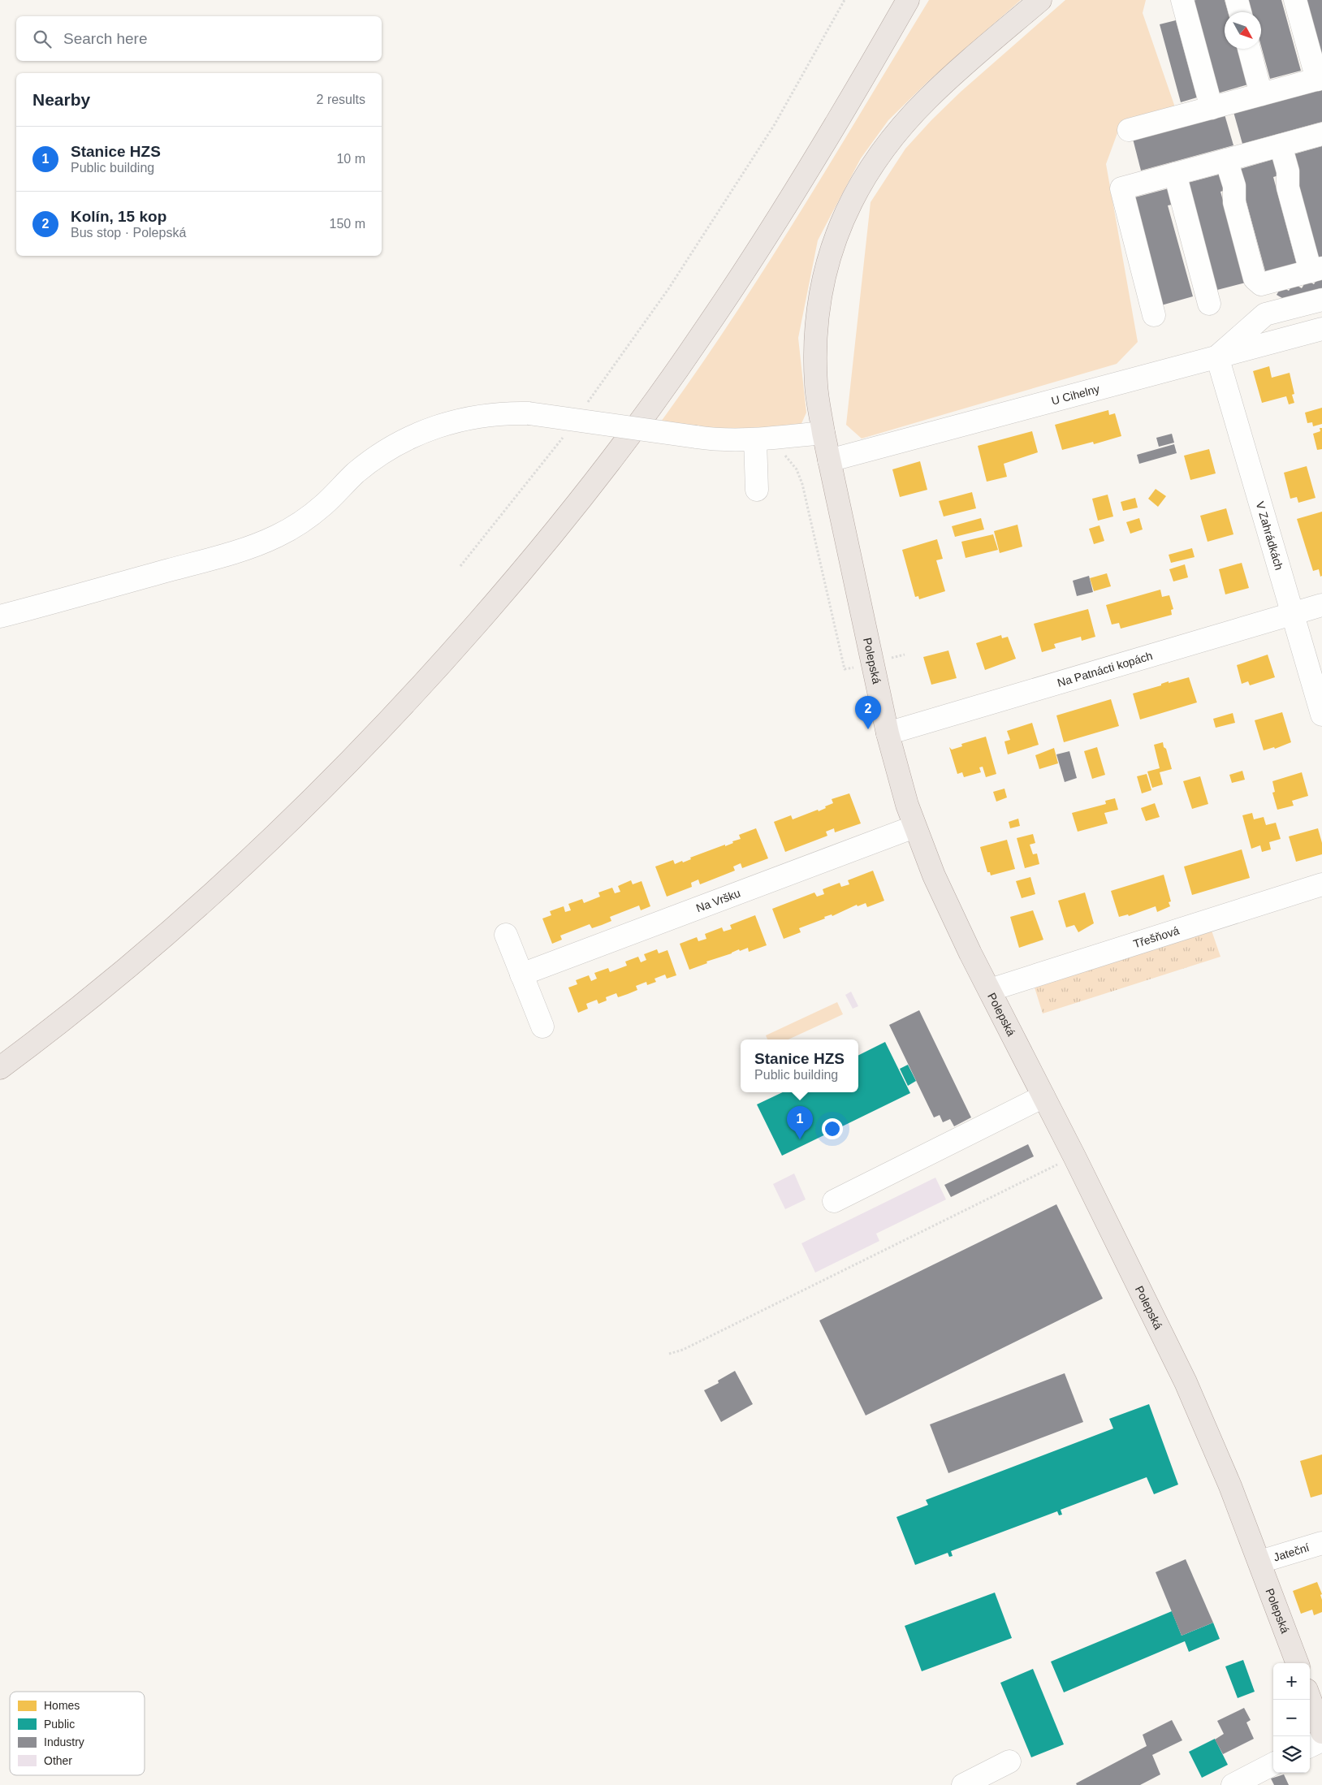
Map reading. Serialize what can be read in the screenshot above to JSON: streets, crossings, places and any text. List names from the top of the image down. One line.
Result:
{"streets":{"main road":["Polepská"],"street":["U Cihelny","V Zahrádkách","Na Patnácti kopách","Na Vršku","Třešňová","Jateční"]},"crossings":[["U Cihelny","V Zahrádkách"],["U Cihelny","Polepská"],["V Zahrádkách","Na Patnácti kopách"],["Polepská","Na Patnácti kopách"],["Polepská","Na Vršku"],["Polepská","Třešňová"],["Polepská","Jateční"]],"legend":["Homes","Public","Industry","Other"],"north":"bottom right","page":{"search":"Search here","heading":["Nearby","2 results"],"list":[{"mark":"1","name":"Stanice HZS","note":"Public building","value":"10 m"},{"mark":"2","name":"Kolín, 15 kop","note":"Bus stop · Polepská","value":"150 m"}],"pins":["2","1"],"popup":["Stanice HZS","Public building"],"map_buttons":["+","−"]}}
